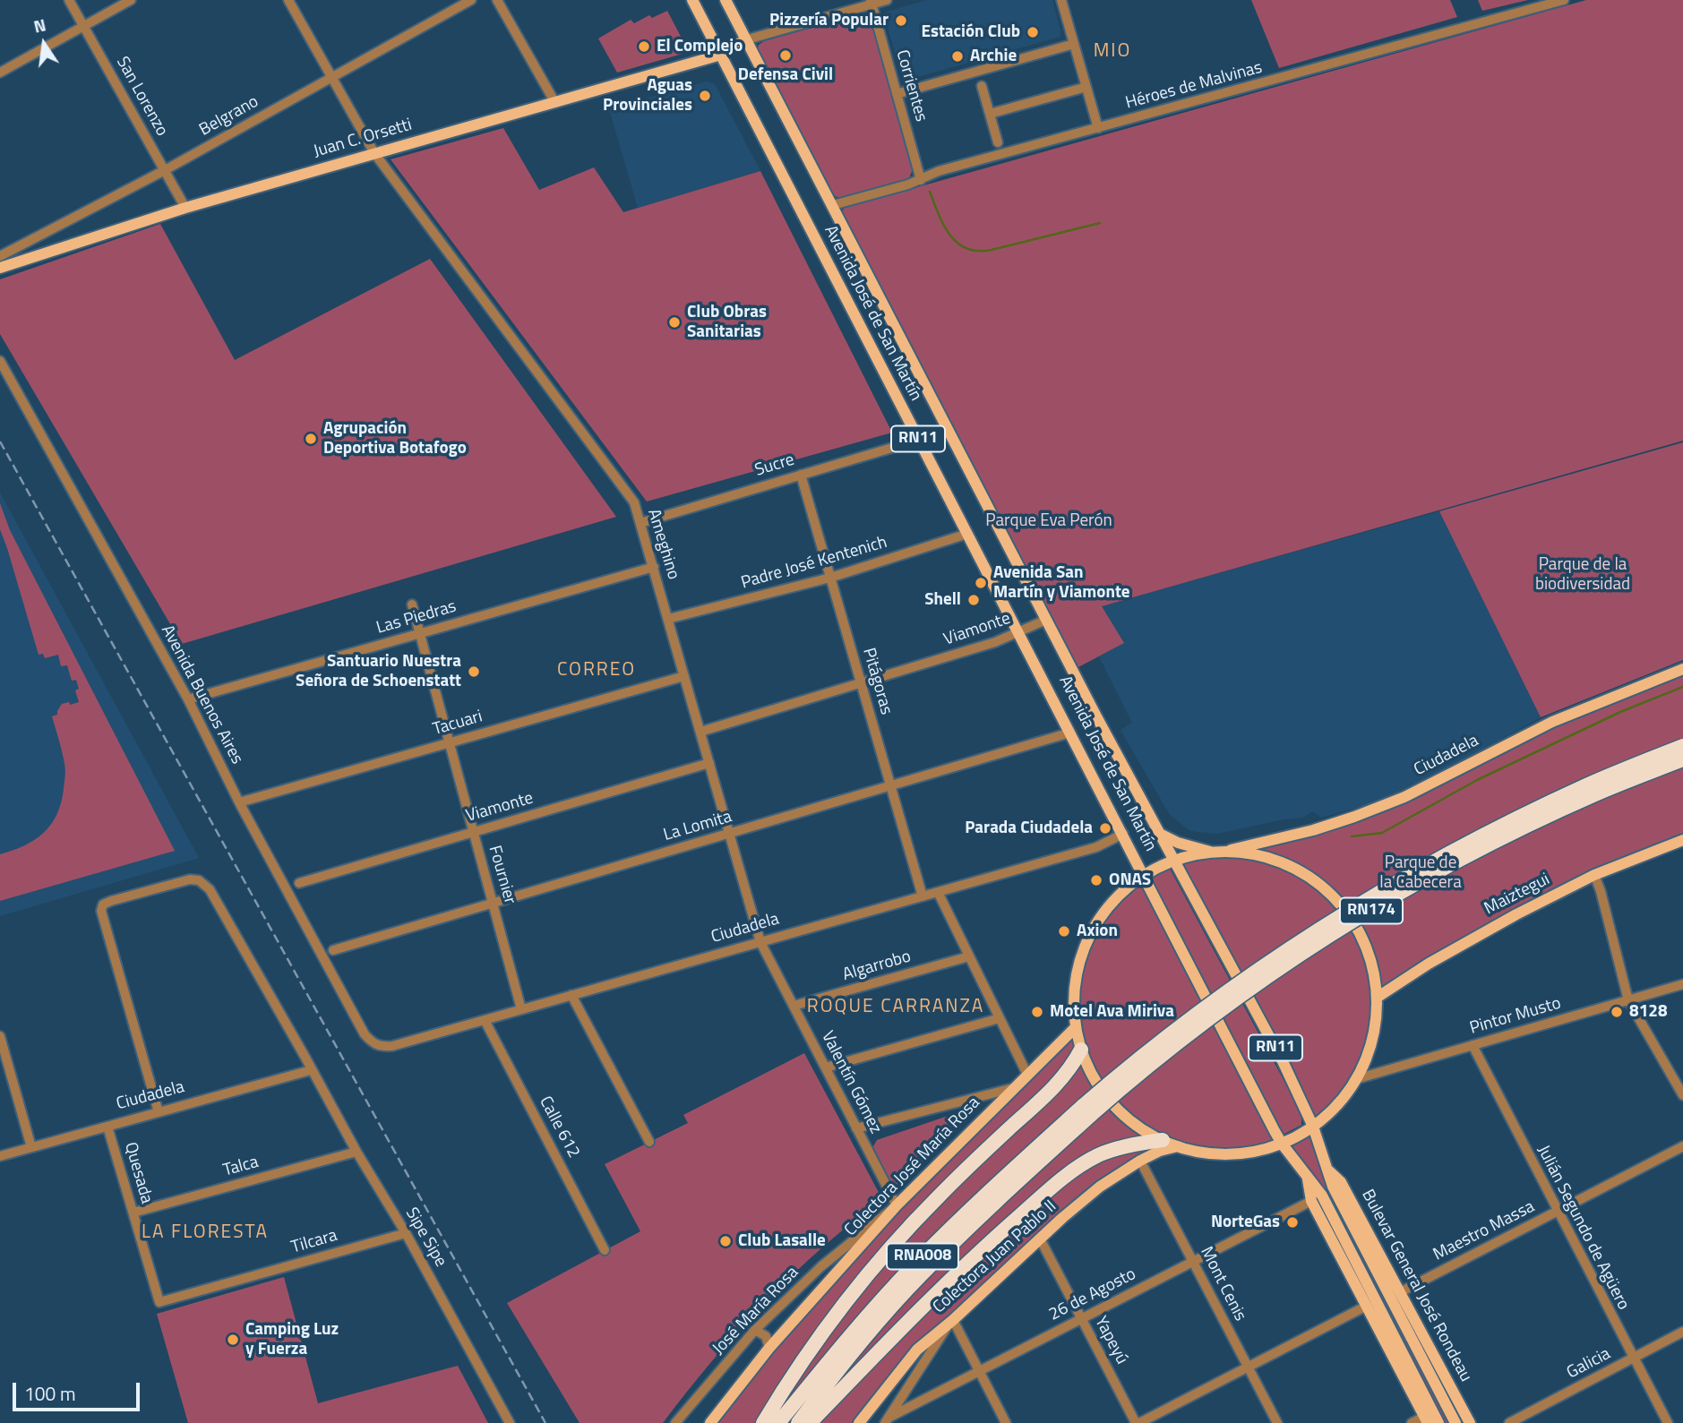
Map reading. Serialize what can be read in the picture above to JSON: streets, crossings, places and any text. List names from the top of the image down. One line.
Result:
{"streets":{"highway":["RN174","RNA008"],"main road":["Juan C. Orsetti","Avenida José de San Martín","RN11","Ciudadela","Maiztegui","Colectora José María Rosa","Colectora Juan Pablo II","Bulevar General José Rondeau"],"street":["Corrientes","Héroes de Malvinas","San Lorenzo","Belgrano","Sucre","Ameghino","Padre José Kentenich","Las Piedras","Viamonte","Pitágoras","Avenida Buenos Aires","Tacuari","La Lomita","Fournier","Algarrobo","Pintor Musto","Valentín Gómez","Calle 612","Talca","Quesada","Julián Segundo de Agüero","Maestro Massa","Sipe Sipe","Tilcara","Mont Cenis","26 de Agosto","José María Rosa","Yapeyú","Galicia"]},"crossings":[["Corrientes","Héroes de Malvinas"],["Héroes de Malvinas","Avenida José de San Martín"],["San Lorenzo","Belgrano"],["San Lorenzo","Juan C. Orsetti"],["Belgrano","Juan C. Orsetti"],["Belgrano","Ameghino"],["Juan C. Orsetti","Avenida José de San Martín"],["Juan C. Orsetti","Ameghino"],["Avenida José de San Martín","RN11"],["Avenida José de San Martín","Sucre"],["Avenida José de San Martín","Padre José Kentenich"],["Avenida José de San Martín","Viamonte"],["Avenida José de San Martín","Ciudadela"],["Avenida José de San Martín","La Lomita"],["Avenida José de San Martín","Bulevar General José Rondeau"],["RN11","Ciudadela"],["Sucre","Ameghino"],["Sucre","Pitágoras"],["Ameghino","Padre José Kentenich"],["Ameghino","Las Piedras"],["Ameghino","Viamonte"],["Ameghino","Tacuari"],["Ameghino","Ciudadela"],["Ameghino","La Lomita"],["Ameghino","Valentín Gómez"],["Padre José Kentenich","Pitágoras"],["Las Piedras","Avenida Buenos Aires"],["Las Piedras","Fournier"],["Viamonte","Pitágoras"],["Viamonte","Fournier"],["Pitágoras","Ciudadela"],["Pitágoras","La Lomita"],["Avenida Buenos Aires","Tacuari"],["Avenida Buenos Aires","Ciudadela"],["Tacuari","Fournier"],["Ciudadela","Fournier"],["Ciudadela","Maiztegui"],["Ciudadela","Pintor Musto"],["Ciudadela","Valentín Gómez"],["Ciudadela","Calle 612"],["Ciudadela","Colectora José María Rosa"],["Ciudadela","Quesada"],["Ciudadela","Sipe Sipe"],["Ciudadela","Colectora Juan Pablo II"],["Ciudadela","Bulevar General José Rondeau"],["La Lomita","Fournier"],["RN174","RNA008"],["Algarrobo","Valentín Gómez"],["Pintor Musto","Julián Segundo de Agüero"],["Valentín Gómez","Colectora José María Rosa"],["Valentín Gómez","José María Rosa"],["Talca","Quesada"],["Talca","Sipe Sipe"],["Colectora José María Rosa","José María Rosa"],["Quesada","Tilcara"],["Julián Segundo de Agüero","Maestro Massa"],["Julián Segundo de Agüero","Galicia"],["Maestro Massa","Bulevar General José Rondeau"],["Sipe Sipe","Tilcara"],["Colectora Juan Pablo II","Mont Cenis"],["Colectora Juan Pablo II","Yapeyú"],["Mont Cenis","26 de Agosto"],["26 de Agosto","Yapeyú"]],"districts":["MIO","CORREO","ROQUE CARRANZA","LA FLORESTA"],"parks":["Parque Eva Perón","Parque de la biodiversidad","Parque de la Cabecera"],"places":["Pizzería Popular","Estación Club","El Complejo","Defensa Civil","Archie","Aguas Provinciales","Club Obras Sanitarias","Agrupación Deportiva Botafogo","Avenida San Martín y Viamonte","Shell","Santuario Nuestra Señora de Schoenstatt","Parada Ciudadela","ONAS","Axion","Motel Ava Miriva","8128","NorteGas","Club Lasalle","Camping Luz y Fuerza"],"scale_bar":"100 m","north":"top"}
